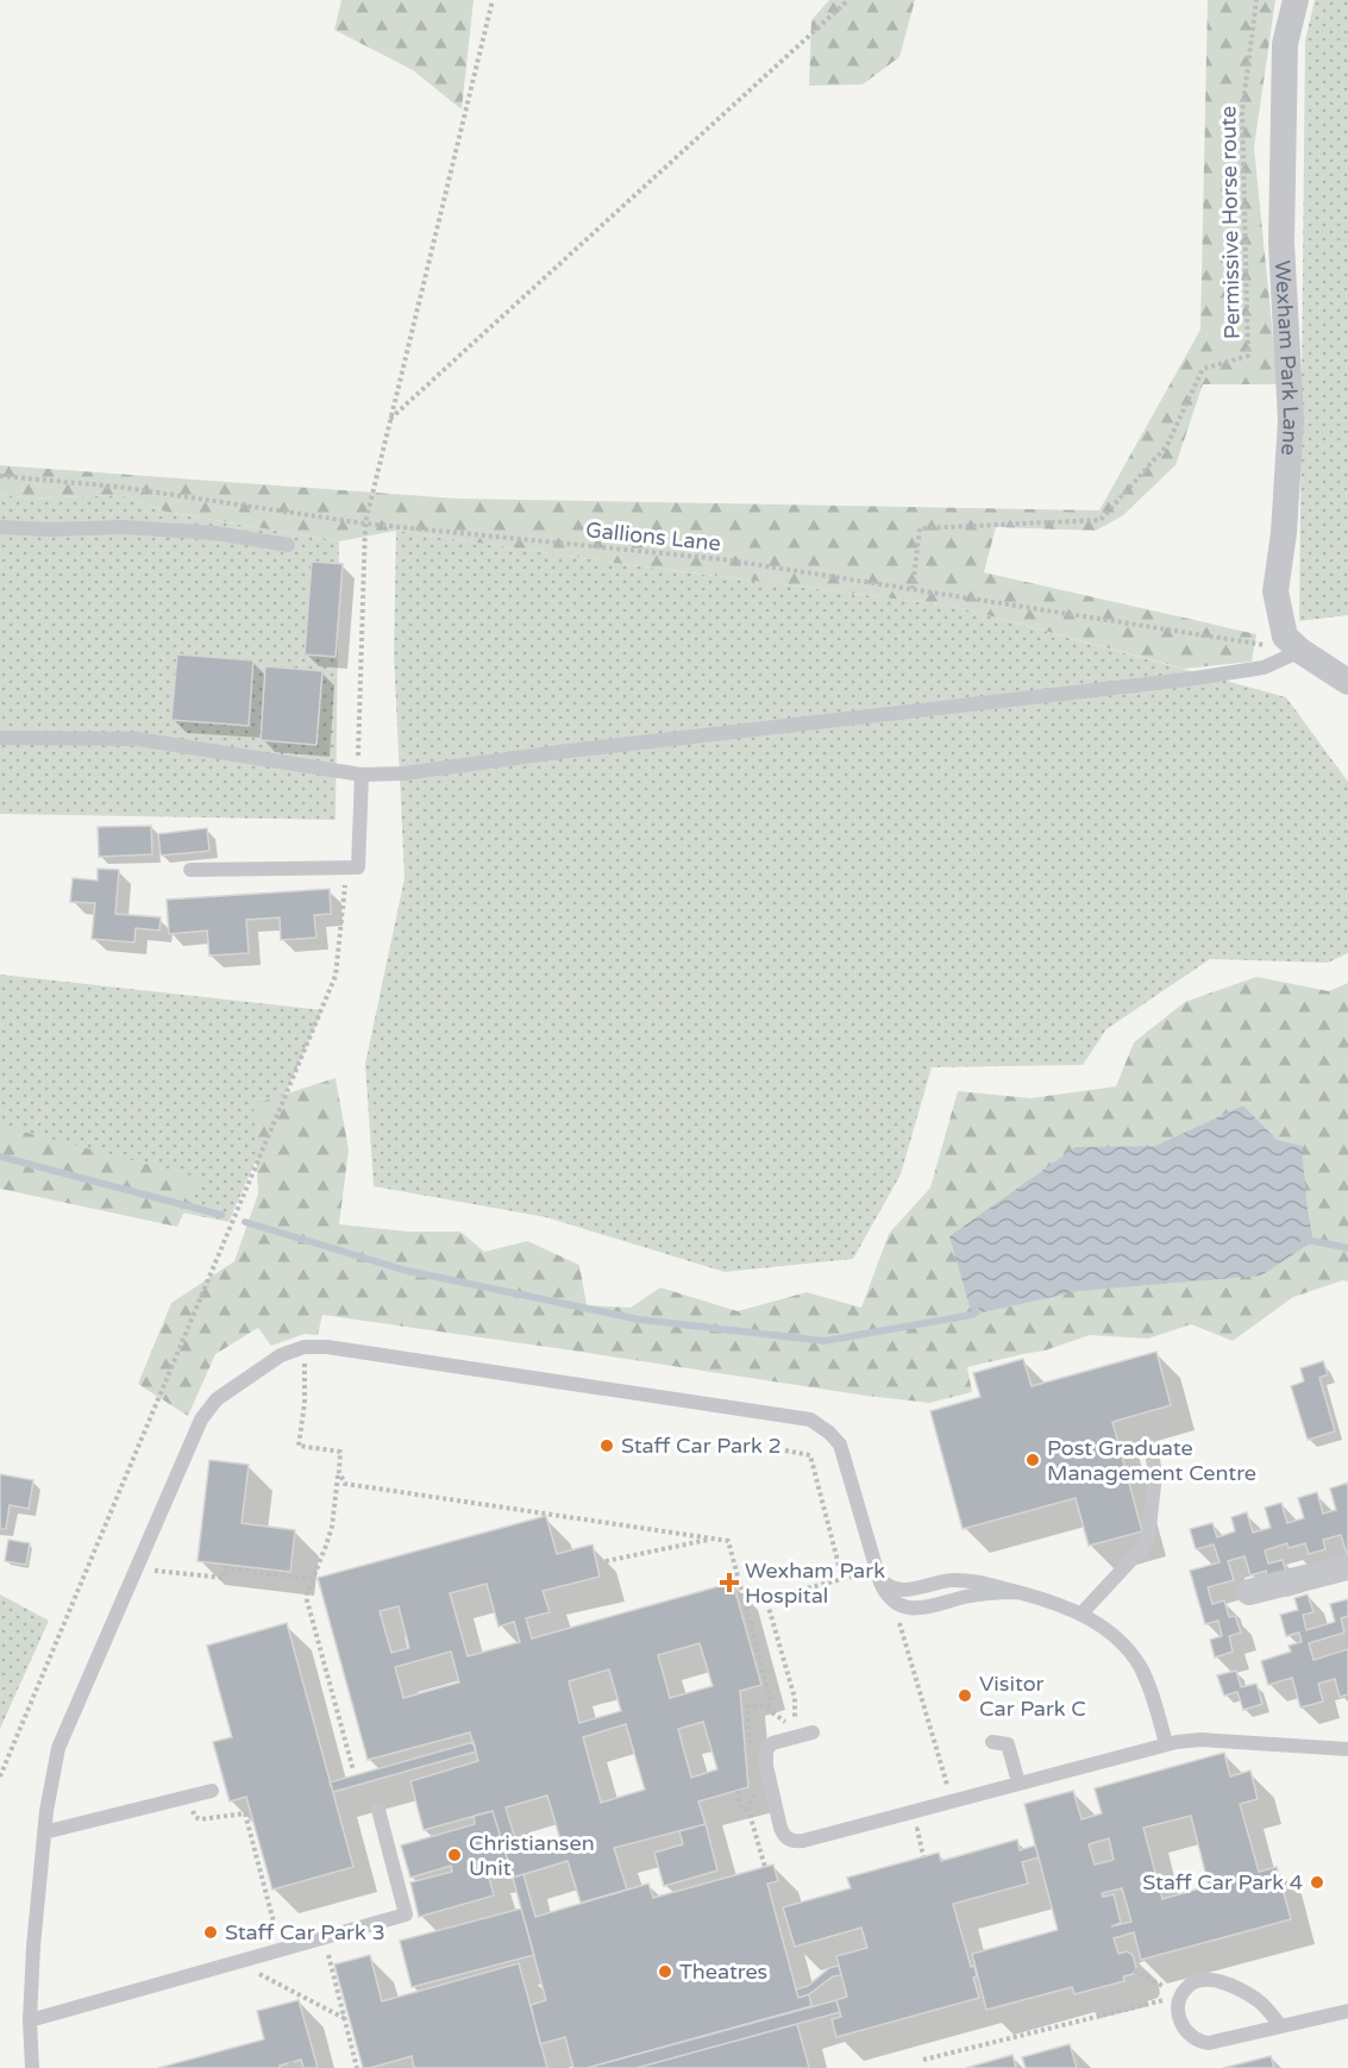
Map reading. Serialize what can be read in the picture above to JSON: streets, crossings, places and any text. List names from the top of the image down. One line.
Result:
{"streets":{"street":["Wexham Park Lane"],"path":["Permissive Horse route","Gallions Lane"]},"crossings":[["Permissive Horse route","Gallions Lane"],["Wexham Park Lane","Gallions Lane"]],"places":{"other":["Staff Car Park 2","Post Graduate Management Centre","Visitor Car Park C","Christiansen Unit","Staff Car Park 4","Staff Car Park 3","Theatres"],"health":["Wexham Park Hospital"]}}
